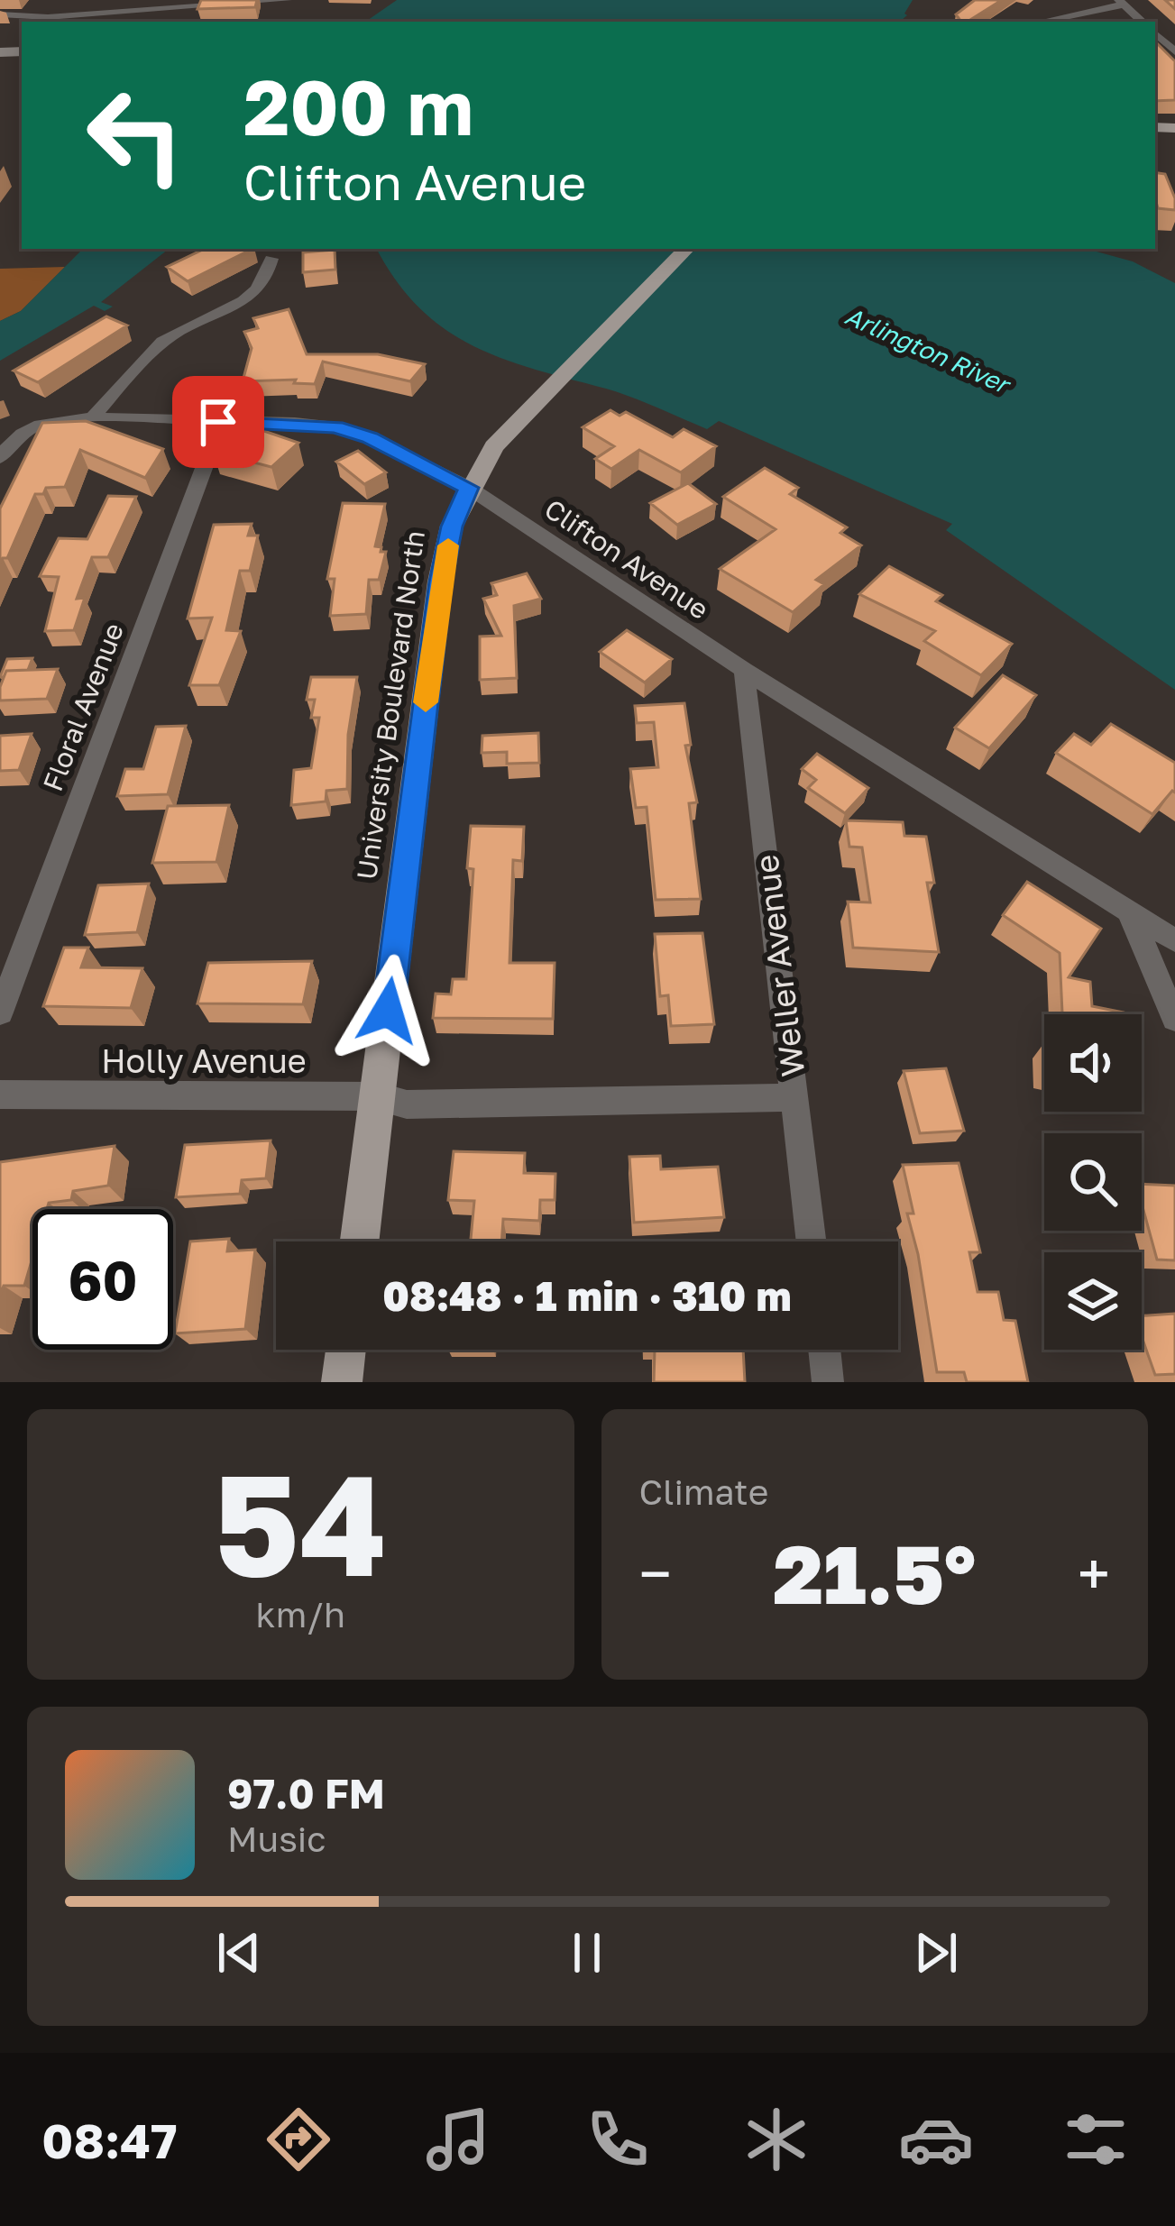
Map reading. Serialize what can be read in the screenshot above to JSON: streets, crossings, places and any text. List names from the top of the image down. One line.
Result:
{"streets":{"main road":["University Boulevard North"],"street":["Clifton Avenue","Floral Avenue","Weller Avenue","Holly Avenue"]},"crossings":[["Clifton Avenue","University Boulevard North"],["Clifton Avenue","Floral Avenue"],["Clifton Avenue","Weller Avenue"],["University Boulevard North","Holly Avenue"],["Weller Avenue","Holly Avenue"]],"water":["Arlington River"],"page":{"turn":["200 m","Clifton Avenue"],"limit":"60","trip":"08:48 · 1 min · 310 m","tile":[["54","km/h"],"Climate"],"heat":["−","21.5°","+"],"song":["97.0 FM","Music"],"tabs":"08:47"}}
